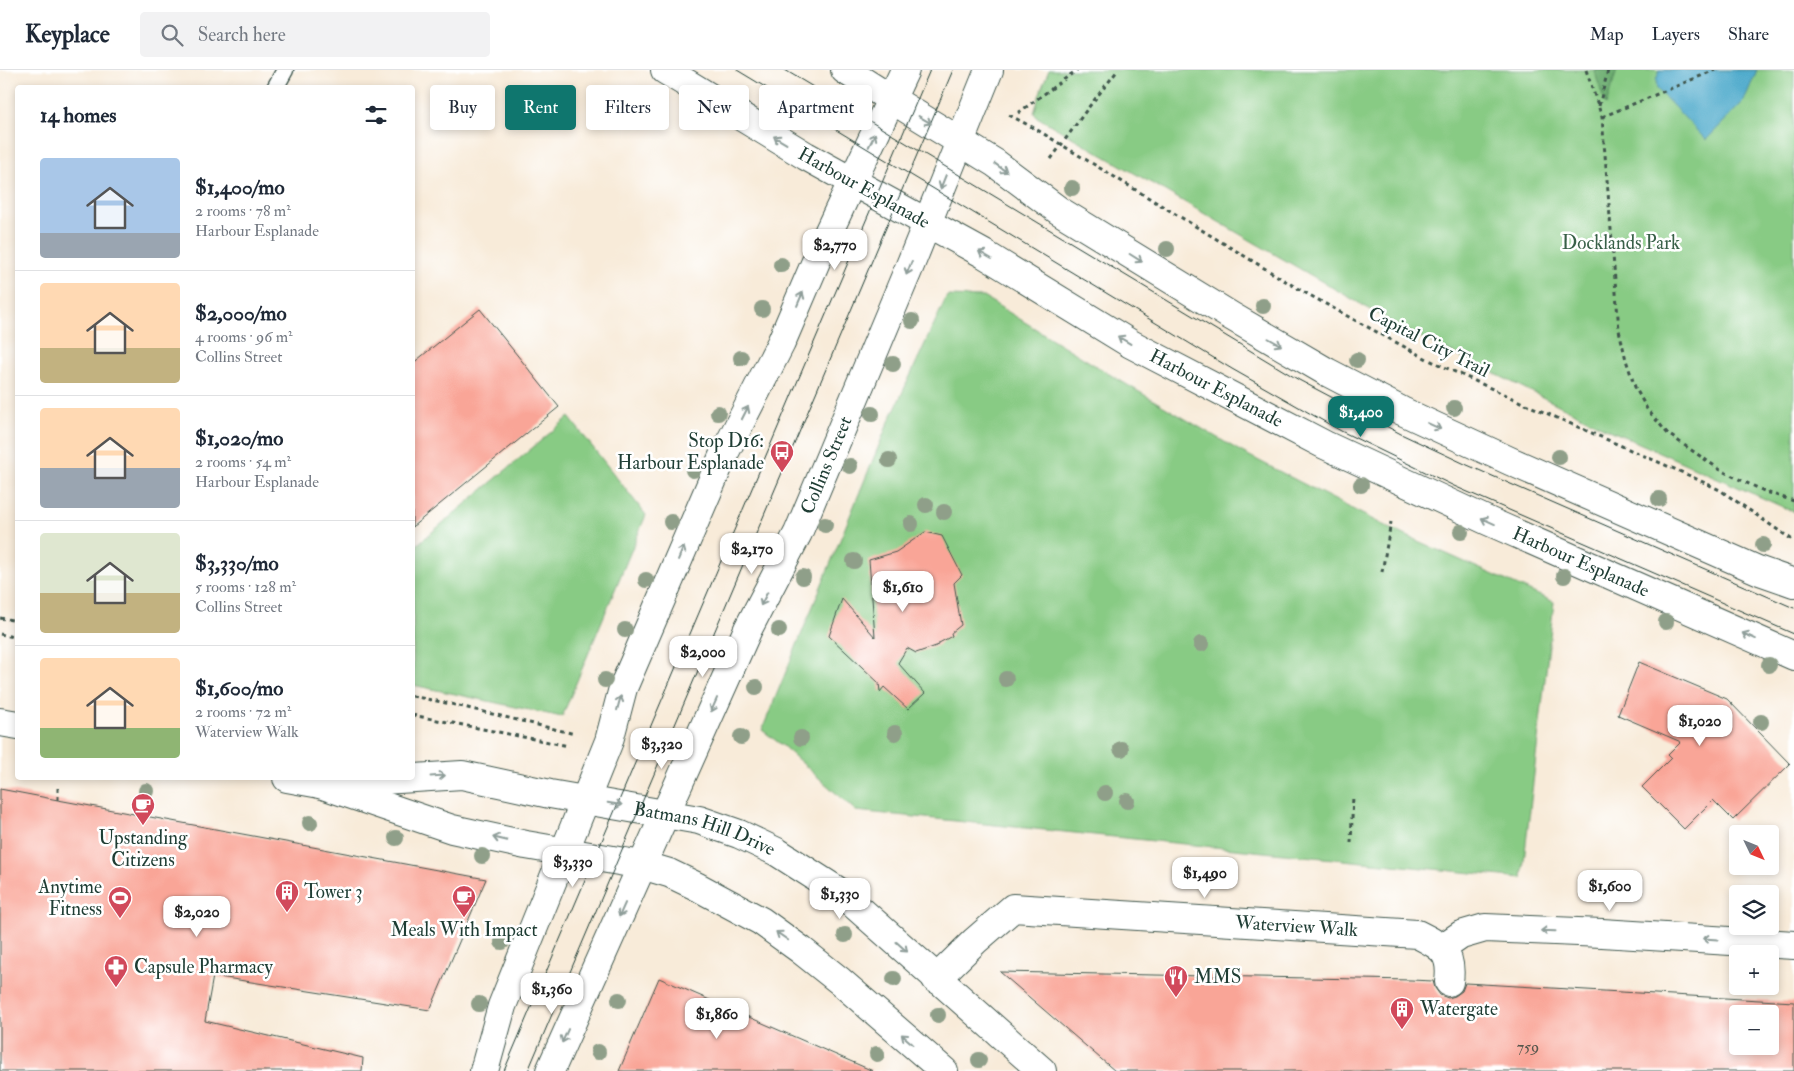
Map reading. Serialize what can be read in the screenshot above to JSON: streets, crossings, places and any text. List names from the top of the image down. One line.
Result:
{"streets":{"street":["Harbour Esplanade","Collins Street","Batmans Hill Drive","Waterview Walk"],"path":["Capital City Trail"]},"crossings":[["Harbour Esplanade","Collins Street"],["Collins Street","Batmans Hill Drive"],["Batmans Hill Drive","Waterview Walk"]],"parks":["Docklands Park"],"places":{"bus stop":["Stop D16: Harbour Esplanade"],"cafe":["Upstanding Citizens","Meals With Impact"],"building":["Tower 3","Watergate"],"sports":["Anytime Fitness"],"pharmacy":["Capsule Pharmacy"],"restaurant":["MMS"]},"house_numbers":["759"],"north":"bottom right","page":{"header":"Keyplace","search":"Search here","nav":["Map","Layers","Share"],"chip":["Buy","Rent","Filters","New","Apartment"],"heading":"14 homes","list":[{"name":"$1,400/mo","note":"2 rooms · 78 m² · Harbour Esplanade"},{"name":"$2,000/mo","note":"4 rooms · 96 m² · Collins Street"},{"name":"$1,020/mo","note":"2 rooms · 54 m² · Harbour Esplanade"},{"name":"$3,330/mo","note":"5 rooms · 128 m² · Collins Street"},{"name":"$1,600/mo","note":"2 rooms · 72 m² · Waterview Walk"}],"price":["$2,770","$1,400","$2,170","$1,610","$2,000","$1,020","$3,320","$3,330","$1,490","$1,600","$1,330","$2,020","$1,360","$1,860"],"map_buttons":["+","−"]}}
